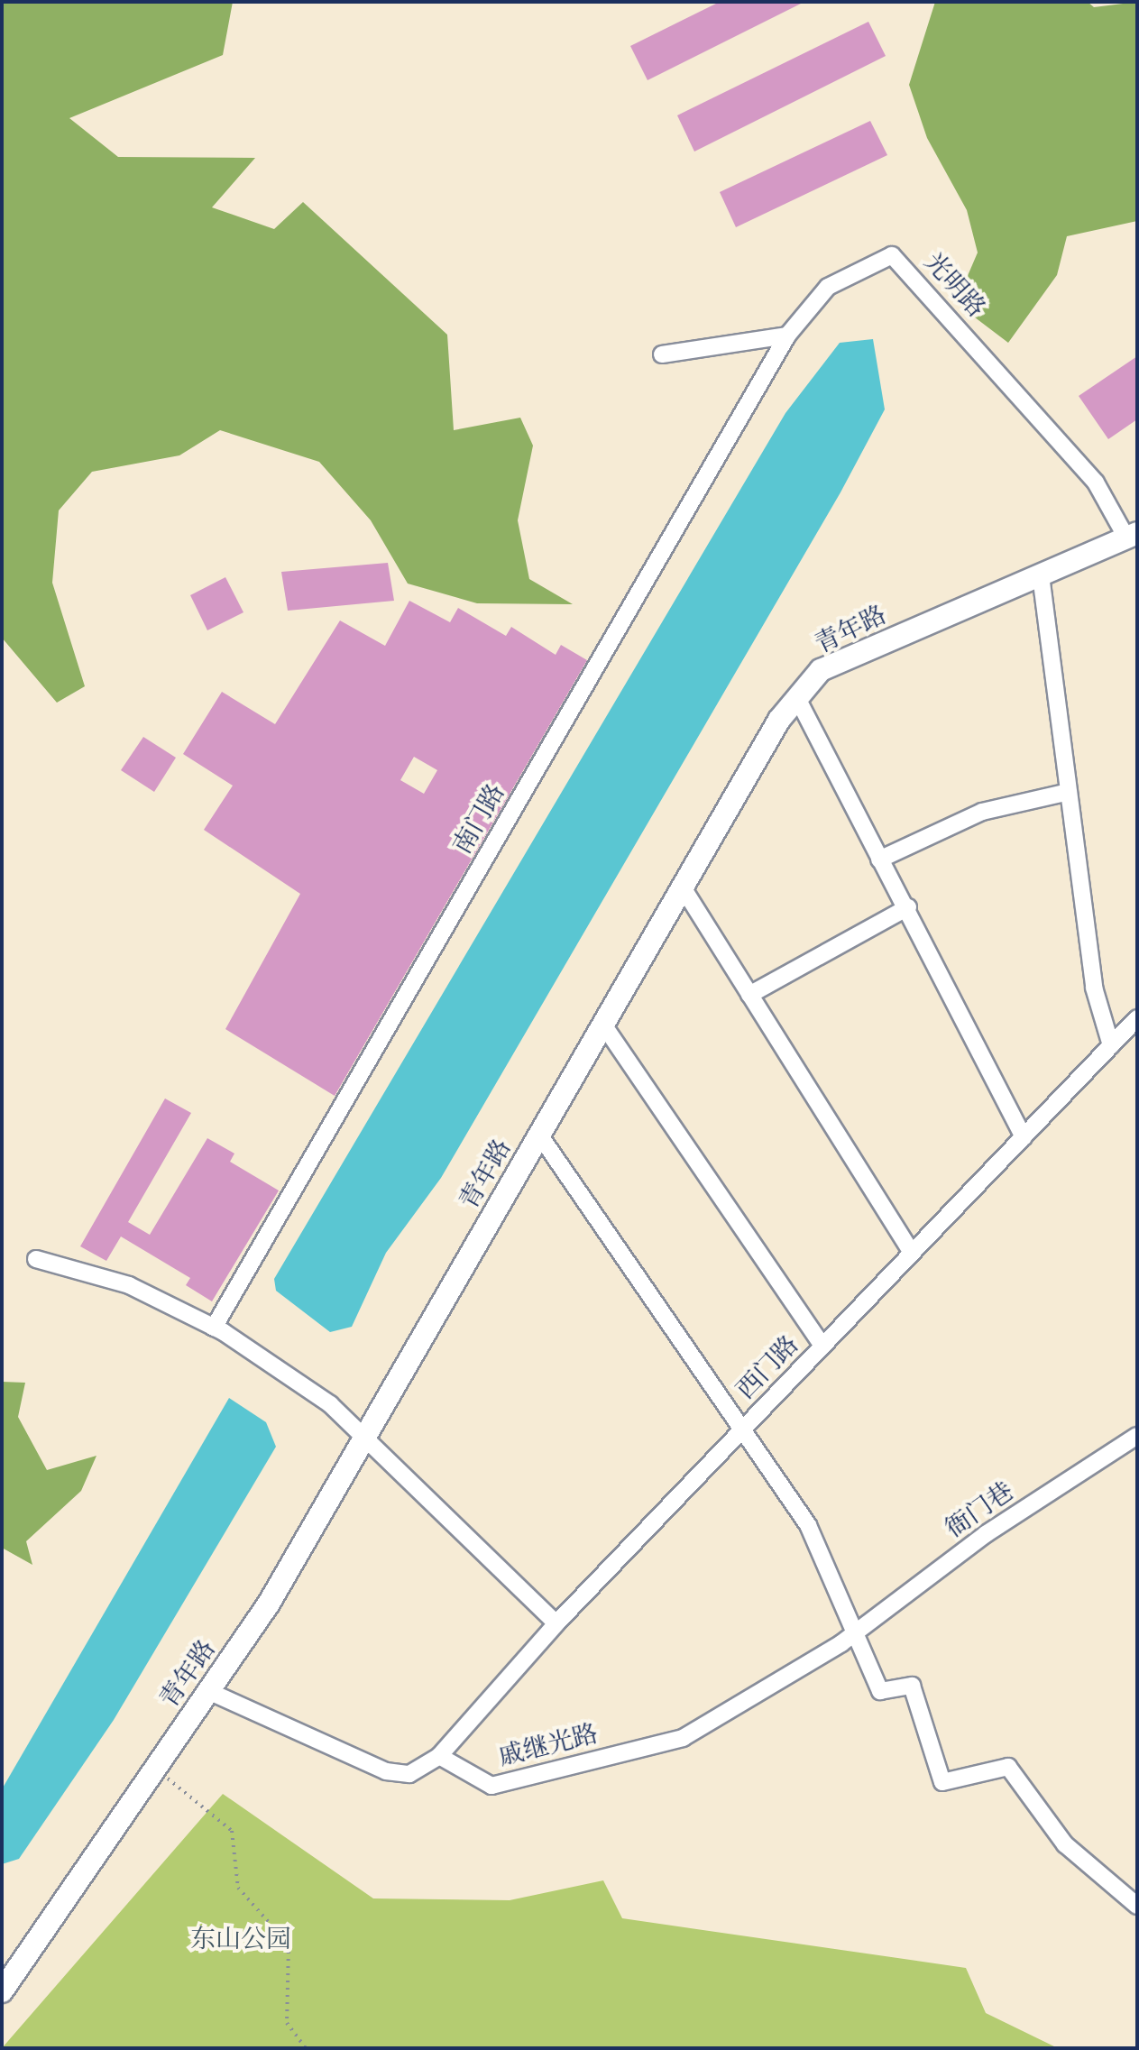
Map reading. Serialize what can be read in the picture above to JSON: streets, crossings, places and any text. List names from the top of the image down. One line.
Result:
{"streets":{"main road":["青年路"],"street":["光明路","南门路","西门路","衙门巷","戚继光路"]},"crossings":[["光明路","青年路"],["光明路","南门路"],["西门路","戚继光路"],["衙门巷","戚继光路"]],"parks":["东山公园"]}
